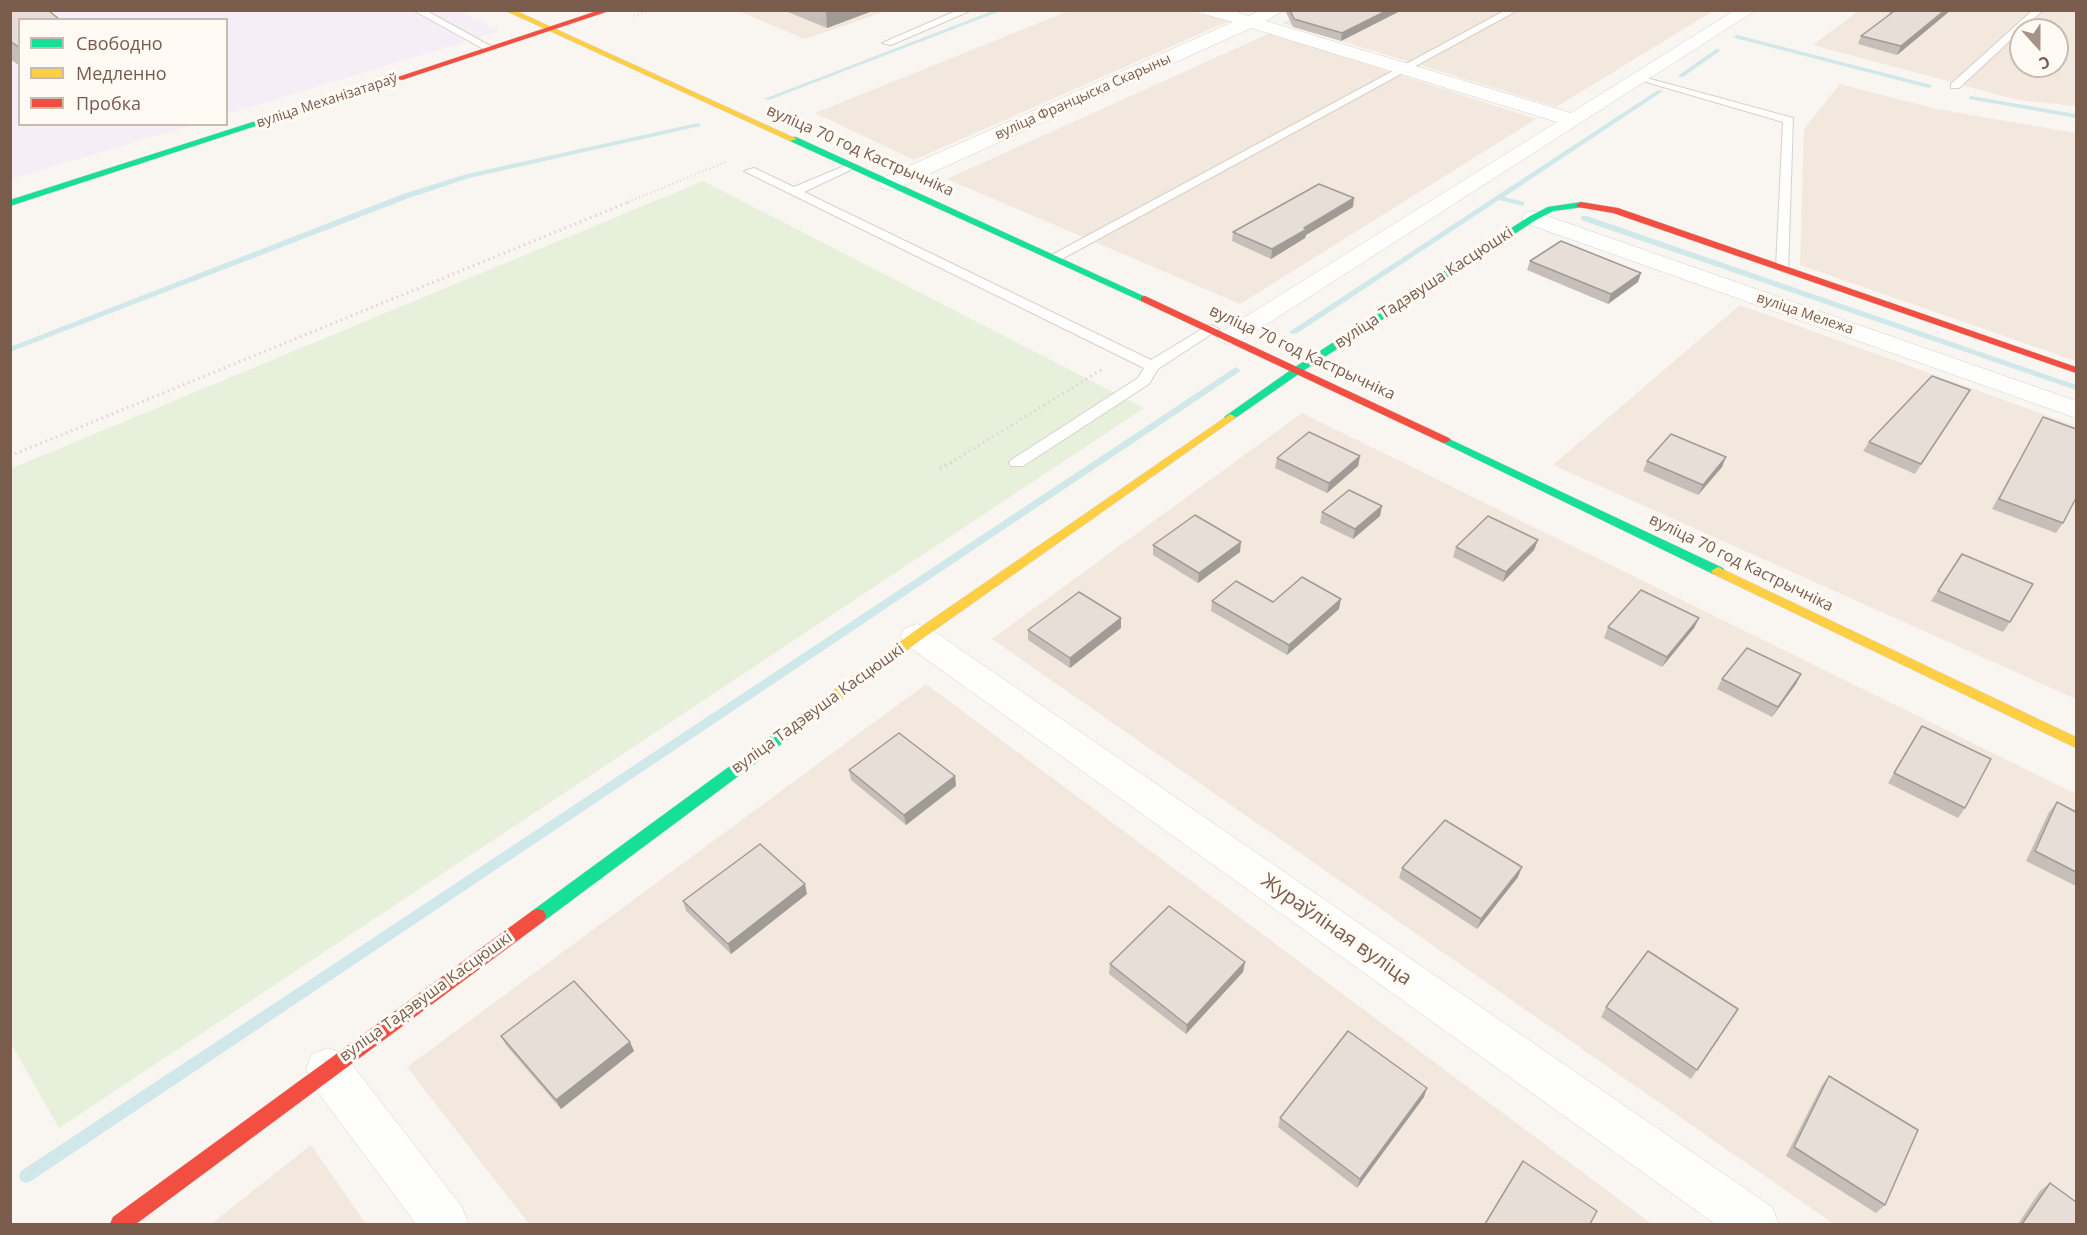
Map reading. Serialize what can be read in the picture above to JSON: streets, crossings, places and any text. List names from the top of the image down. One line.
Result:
{"streets":{"street":["вуліца Францыска Скарыны","вуліца Механізатараў","вуліца 70 год Кастрычніка","вуліца Тадэвуша Касцюшкі","вуліца Мележа","Жураўліная вуліца"]},"crossings":[["вуліца Францыска Скарыны","вуліца 70 год Кастрычніка"],["вуліца Механізатараў","вуліца 70 год Кастрычніка"],["вуліца 70 год Кастрычніка","вуліца Тадэвуша Касцюшкі"],["вуліца Тадэвуша Касцюшкі","вуліца Мележа"],["вуліца Тадэвуша Касцюшкі","Жураўліная вуліца"]],"legend":["Свободно","Медленно","Пробка"],"north":"bottom"}
